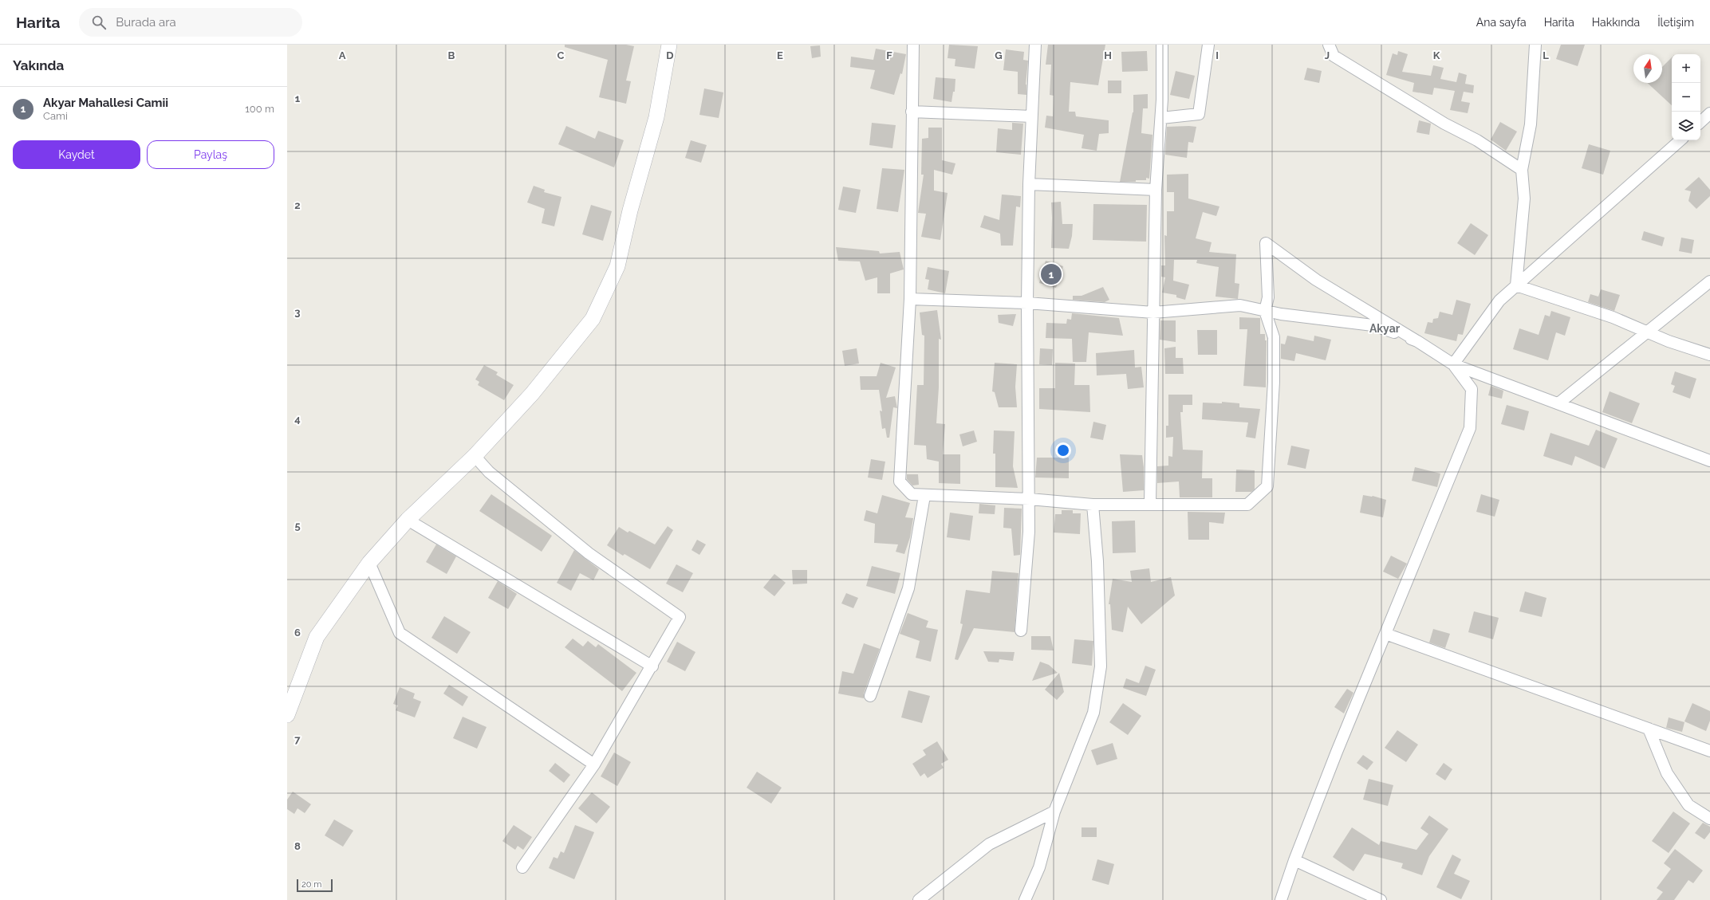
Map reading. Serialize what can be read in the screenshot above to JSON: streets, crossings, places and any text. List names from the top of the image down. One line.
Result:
{"districts":["Akyar"],"scale_bar":"20 m","north":"top","page":{"header":"Harita","search":"Burada ara","nav":["Ana sayfa","Harita","Hakkında","İletişim"],"heading":"Yakında","map_buttons":["+","−"],"list":[{"mark":"1","name":"Akyar Mahallesi Camii","note":"Cami","value":"100 m"}],"buttons":["Kaydet","Paylaş"],"pins":"1","scale":"20 m"},"grid":{"columns":["A","B","C","D","E","F","G","H","I","J","K","L"],"rows":["1","2","3","4","5","6","7","8"]}}
